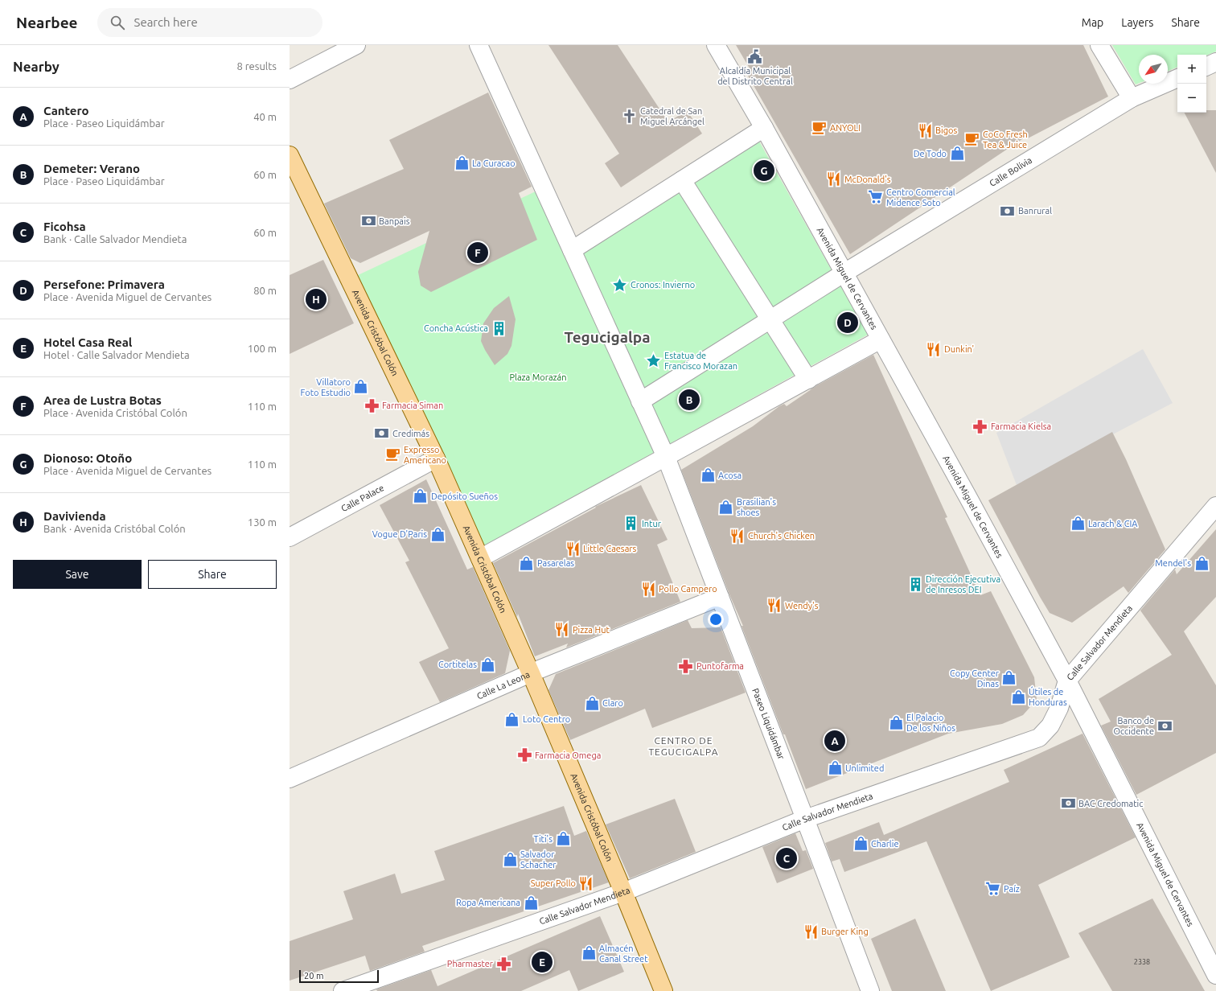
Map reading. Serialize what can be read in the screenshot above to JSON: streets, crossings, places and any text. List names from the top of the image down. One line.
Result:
{"streets":{"main road":["Avenida Cristóbal Colón"],"street":["Calle Bolivia","Avenida Miguel de Cervantes","Calle Palace","Calle Salvador Mendieta","Calle La Leona","Paseo Liquidámbar"]},"crossings":[["Calle Bolivia","Avenida Miguel de Cervantes"],["Calle Bolivia","Paseo Liquidámbar"],["Avenida Miguel de Cervantes","Calle Salvador Mendieta"],["Avenida Cristóbal Colón","Calle Palace"],["Avenida Cristóbal Colón","Calle Salvador Mendieta"],["Avenida Cristóbal Colón","Calle La Leona"],["Calle Salvador Mendieta","Paseo Liquidámbar"],["Calle La Leona","Paseo Liquidámbar"]],"districts":["Tegucigalpa","CENTRO DE TEGUCIGALPA"],"parks":["Plaza Morazán"],"places":{"public building":["Alcaldía Municipal del Distrito Central"],"church":["Catedral de San Miguel Arcángel"],"cafe":["ANYOLI","CoCo Fresh Tea & Juice","Expresso Americano"],"restaurant":["Bigos","McDonald's","Dunkin'","Church's Chicken","Little Caesars","Pollo Campero","Wendy's","Pizza Hut","Super Pollo","Burger King"],"shop":["De Todo","La Curacao","Villatoro Foto Estudio","Acosa","Depósito Sueños","Brasilian's shoes","Larach & CIA","Vogue D'Paris","Pasarelas","Mendel's","Cortitelas","Copy Center Dinas","Útiles de Honduras","Claro","Loto Centro","El Palacio De los Niños","Unlimited","Titi's","Charlie","Salvador Schacher","Ropa Americana","Almacén Canal Street"],"supermarket":["Centro Comercial Midence Soto","Paíz"],"bank":["Banrural","Banpais","Credimás","Banco de Occidente","BAC Credomatic"],"place":["Cronos: Invierno","Estatua de Francisco Morazan"],"building":["Concha Acústica","Intur","Dirección Ejecutiva de Inresos DEI"],"pharmacy":["Farmacia Siman","Farmacia Kielsa","Puntofarma","Farmacia Omega","Pharmaster"]},"house_numbers":["2338"],"scale_bar":"20 m","north":"bottom left","page":{"header":"Nearbee","search":"Search here","nav":["Map","Layers","Share"],"heading":["Nearby","8 results"],"map_buttons":["+","−"],"list":[{"mark":"A","name":"Cantero","note":"Place · Paseo Liquidámbar","value":"40 m"},{"mark":"B","name":"Demeter: Verano","note":"Place · Paseo Liquidámbar","value":"60 m"},{"mark":"C","name":"Ficohsa","note":"Bank · Calle Salvador Mendieta","value":"60 m"},{"mark":"D","name":"Persefone: Primavera","note":"Place · Avenida Miguel de Cervantes","value":"80 m"},{"mark":"E","name":"Hotel Casa Real","note":"Hotel · Calle Salvador Mendieta","value":"100 m"},{"mark":"F","name":"Area de Lustra Botas","note":"Place · Avenida Cristóbal Colón","value":"110 m"},{"mark":"G","name":"Dionoso: Otoño","note":"Place · Avenida Miguel de Cervantes","value":"110 m"},{"mark":"H","name":"Davivienda","note":"Bank · Avenida Cristóbal Colón","value":"130 m"}],"pins":["G","F","H","D","B","A","C","E"],"buttons":["Save","Share"],"scale":"20 m"}}
